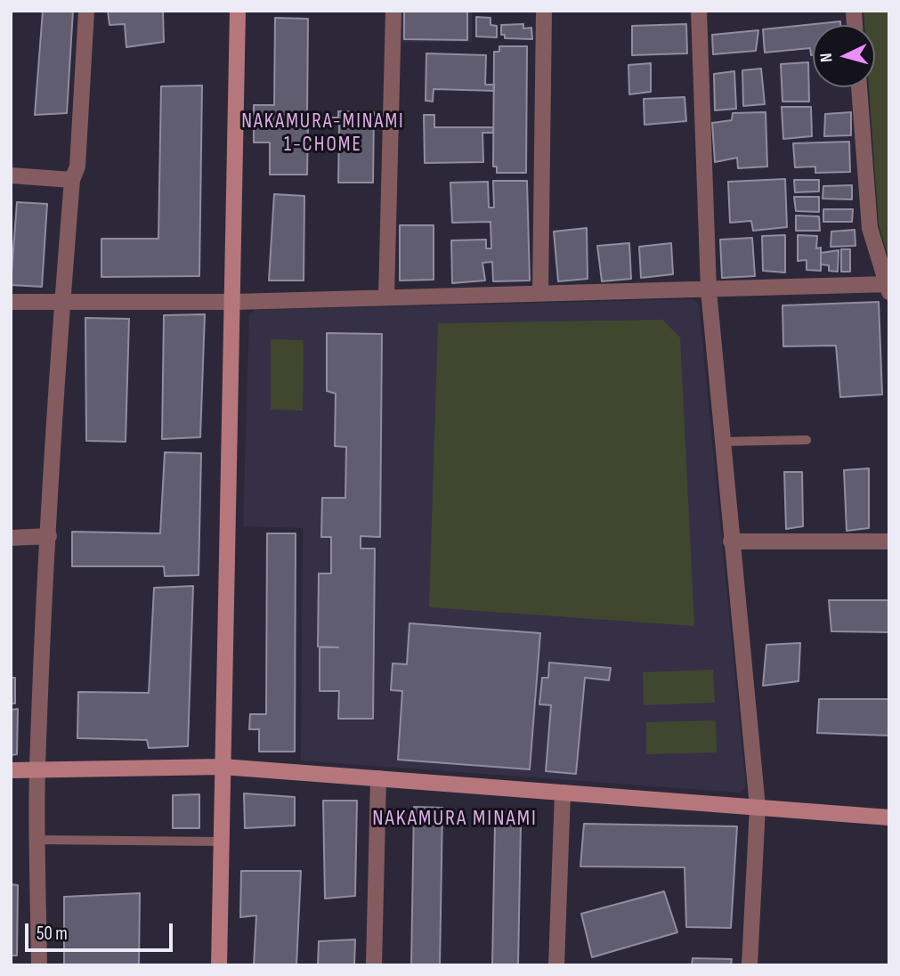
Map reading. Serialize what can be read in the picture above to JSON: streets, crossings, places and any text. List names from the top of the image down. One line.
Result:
{"districts":["NAKAMURA-MINAMI 1-CHOME","NAKAMURA MINAMI"],"scale_bar":"50 m","north":"left"}
